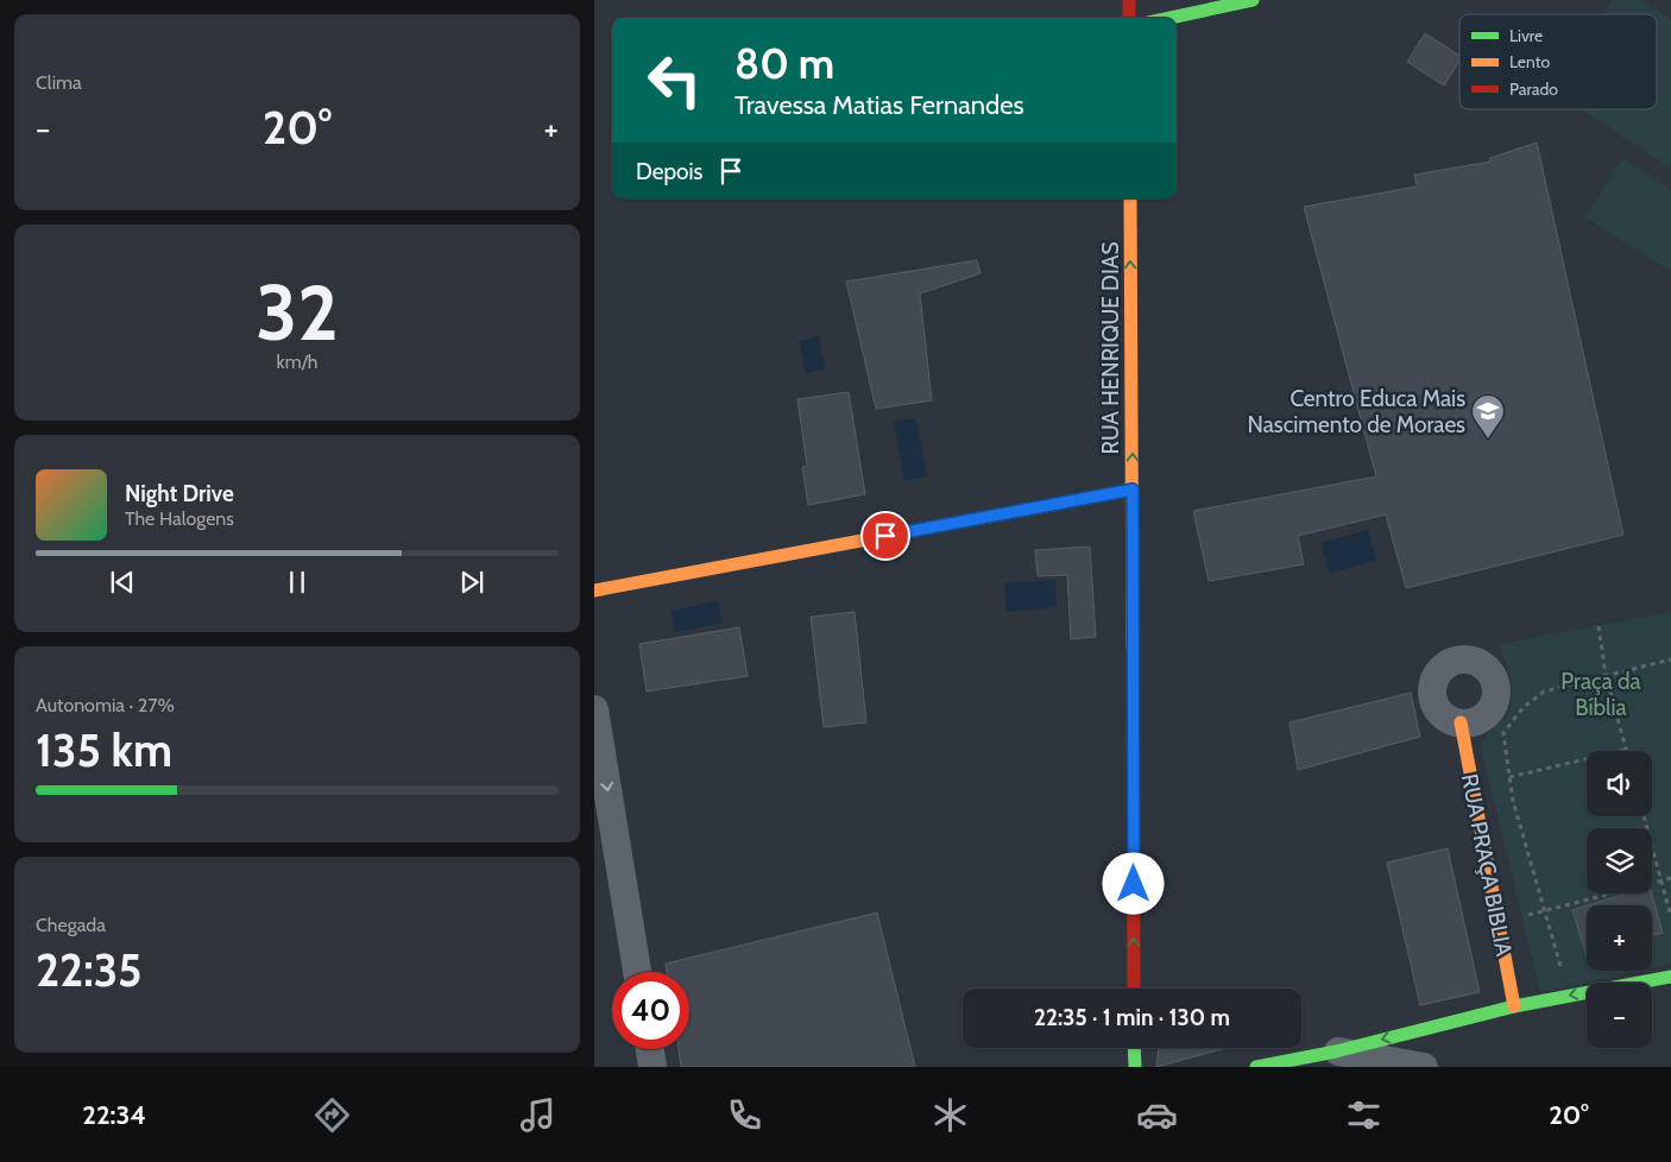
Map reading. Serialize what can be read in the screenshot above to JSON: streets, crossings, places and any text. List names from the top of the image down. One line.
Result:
{"streets":{"street":["RUA HENRIQUE DIAS","RUA PRAÇA BIBLIA"]},"one_way":["RUA HENRIQUE DIAS"],"parks":["Praça da Bíblia"],"places":{"school or university":["Centro Educa Mais Nascimento de Moraes"]},"legend":["Livre","Lento","Parado"],"page":{"tile":["Clima",["32","km/h"],["Autonomia · 27%","135 km"],["Chegada","22:35"]],"turn":["80 m","Travessa Matias Fernandes"],"heat":["−","20°","+"],"then":"Depois","song":["Night Drive","The Halogens"],"map_buttons":["+","−"],"limit":"40","trip":"22:35 · 1 min · 130 m","tabs":["22:34","20°"]}}
